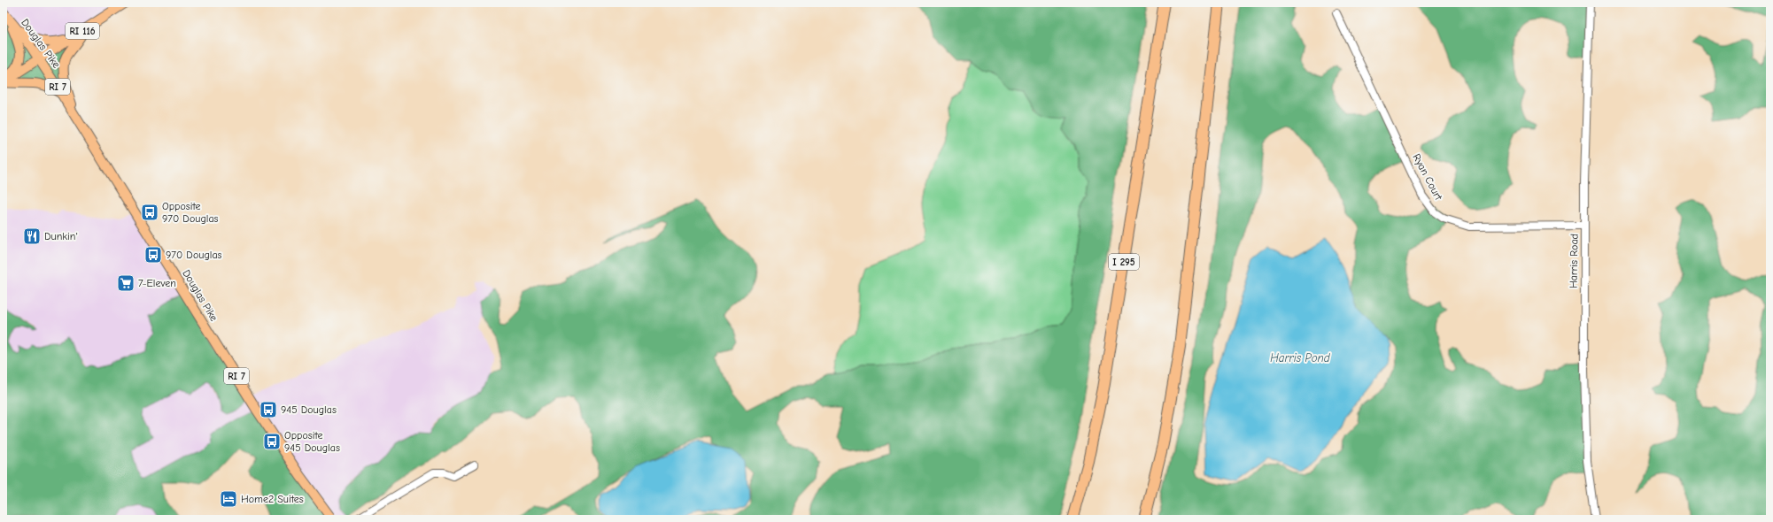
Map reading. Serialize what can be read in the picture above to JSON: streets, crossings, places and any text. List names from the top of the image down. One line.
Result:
{"streets":{"highway":["I 295"],"main road":["RI 116","Douglas Pike","RI 7"],"street":["Ryan Court","Harris Road"]},"crossings":[["RI 116","Douglas Pike"],["Ryan Court","Harris Road"]],"water":["Harris Pond"],"places":{"bus stop":["Opposite 970 Douglas","970 Douglas","945 Douglas","Opposite 945 Douglas"],"restaurant":["Dunkin'"],"supermarket":["7-Eleven"],"hotel":["Home2 Suites"]}}
